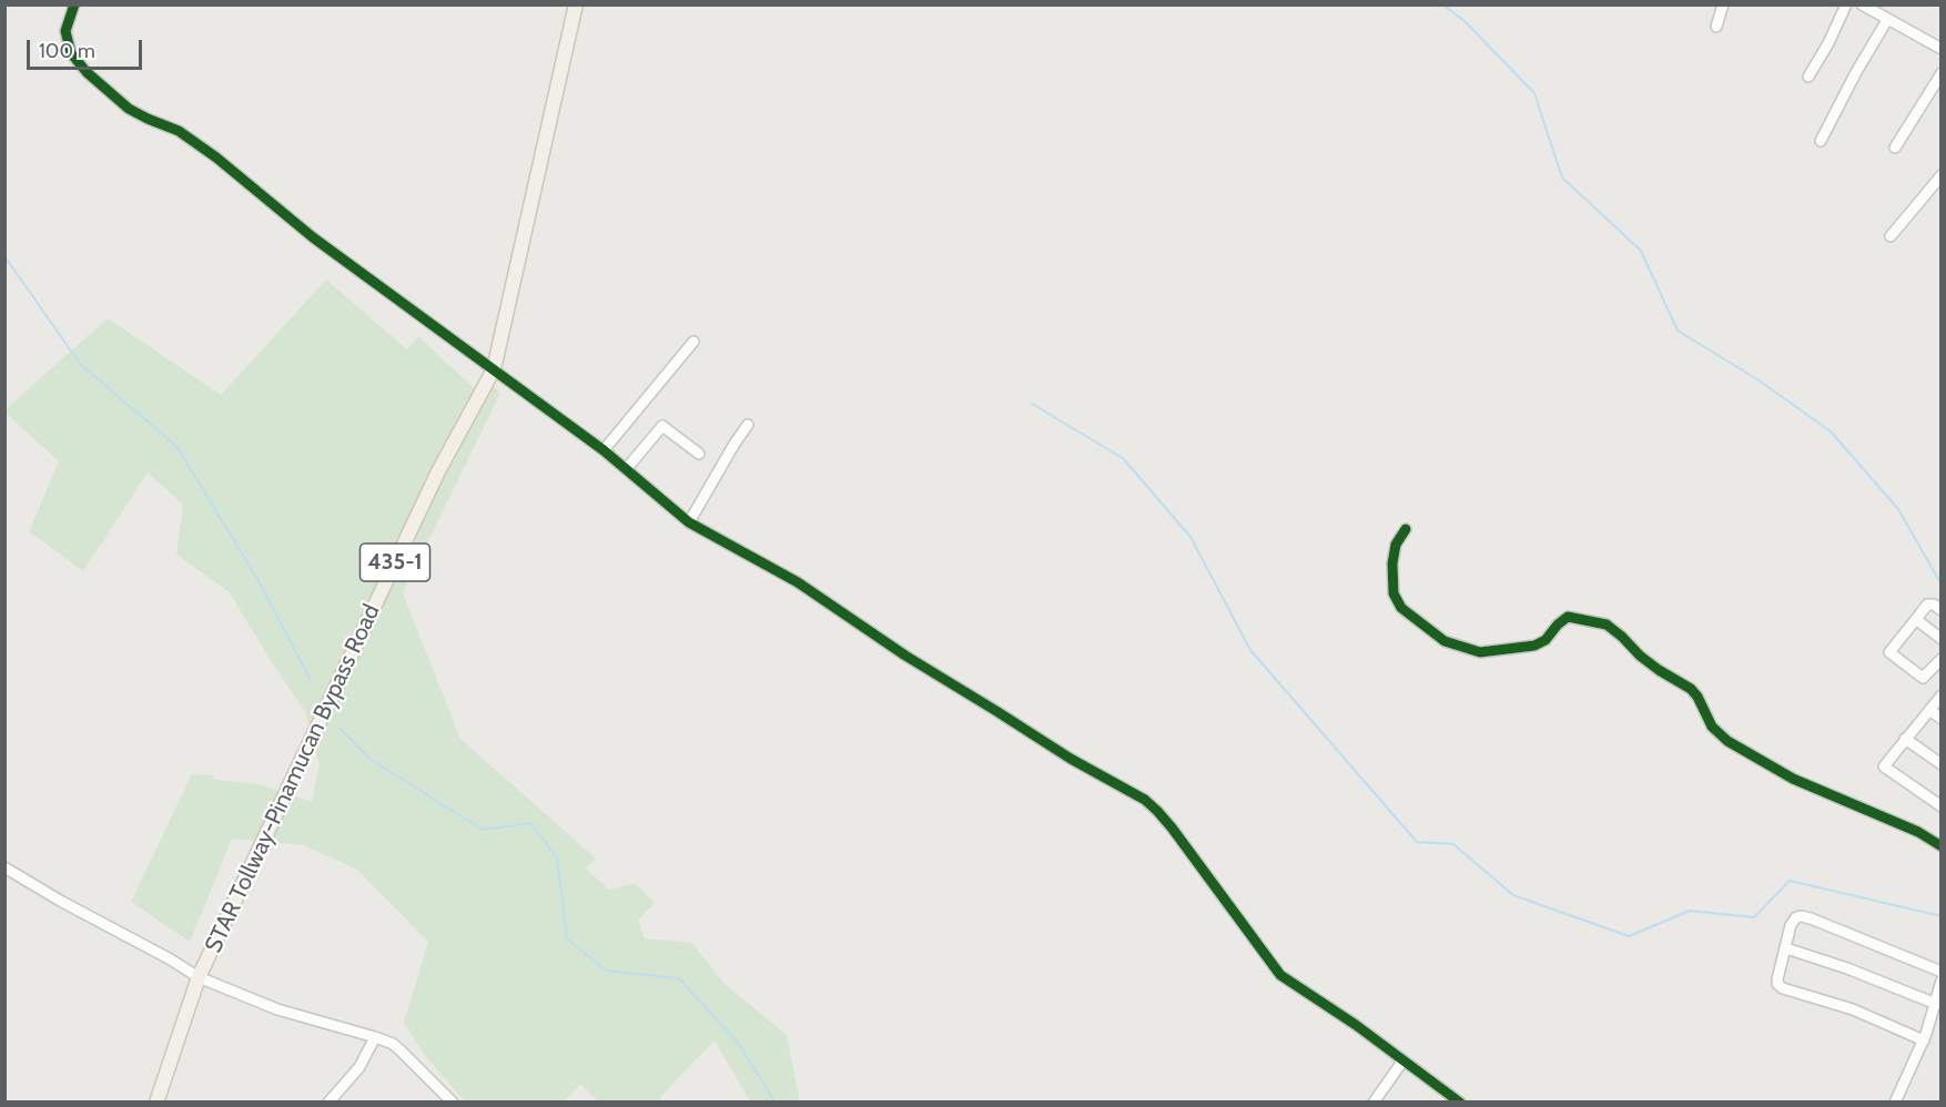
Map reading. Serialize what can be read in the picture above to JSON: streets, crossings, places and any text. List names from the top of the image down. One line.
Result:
{"streets":{"main road":["435-1","STAR Tollway-Pinamucan Bypass Road"]},"scale_bar":"100 m"}
